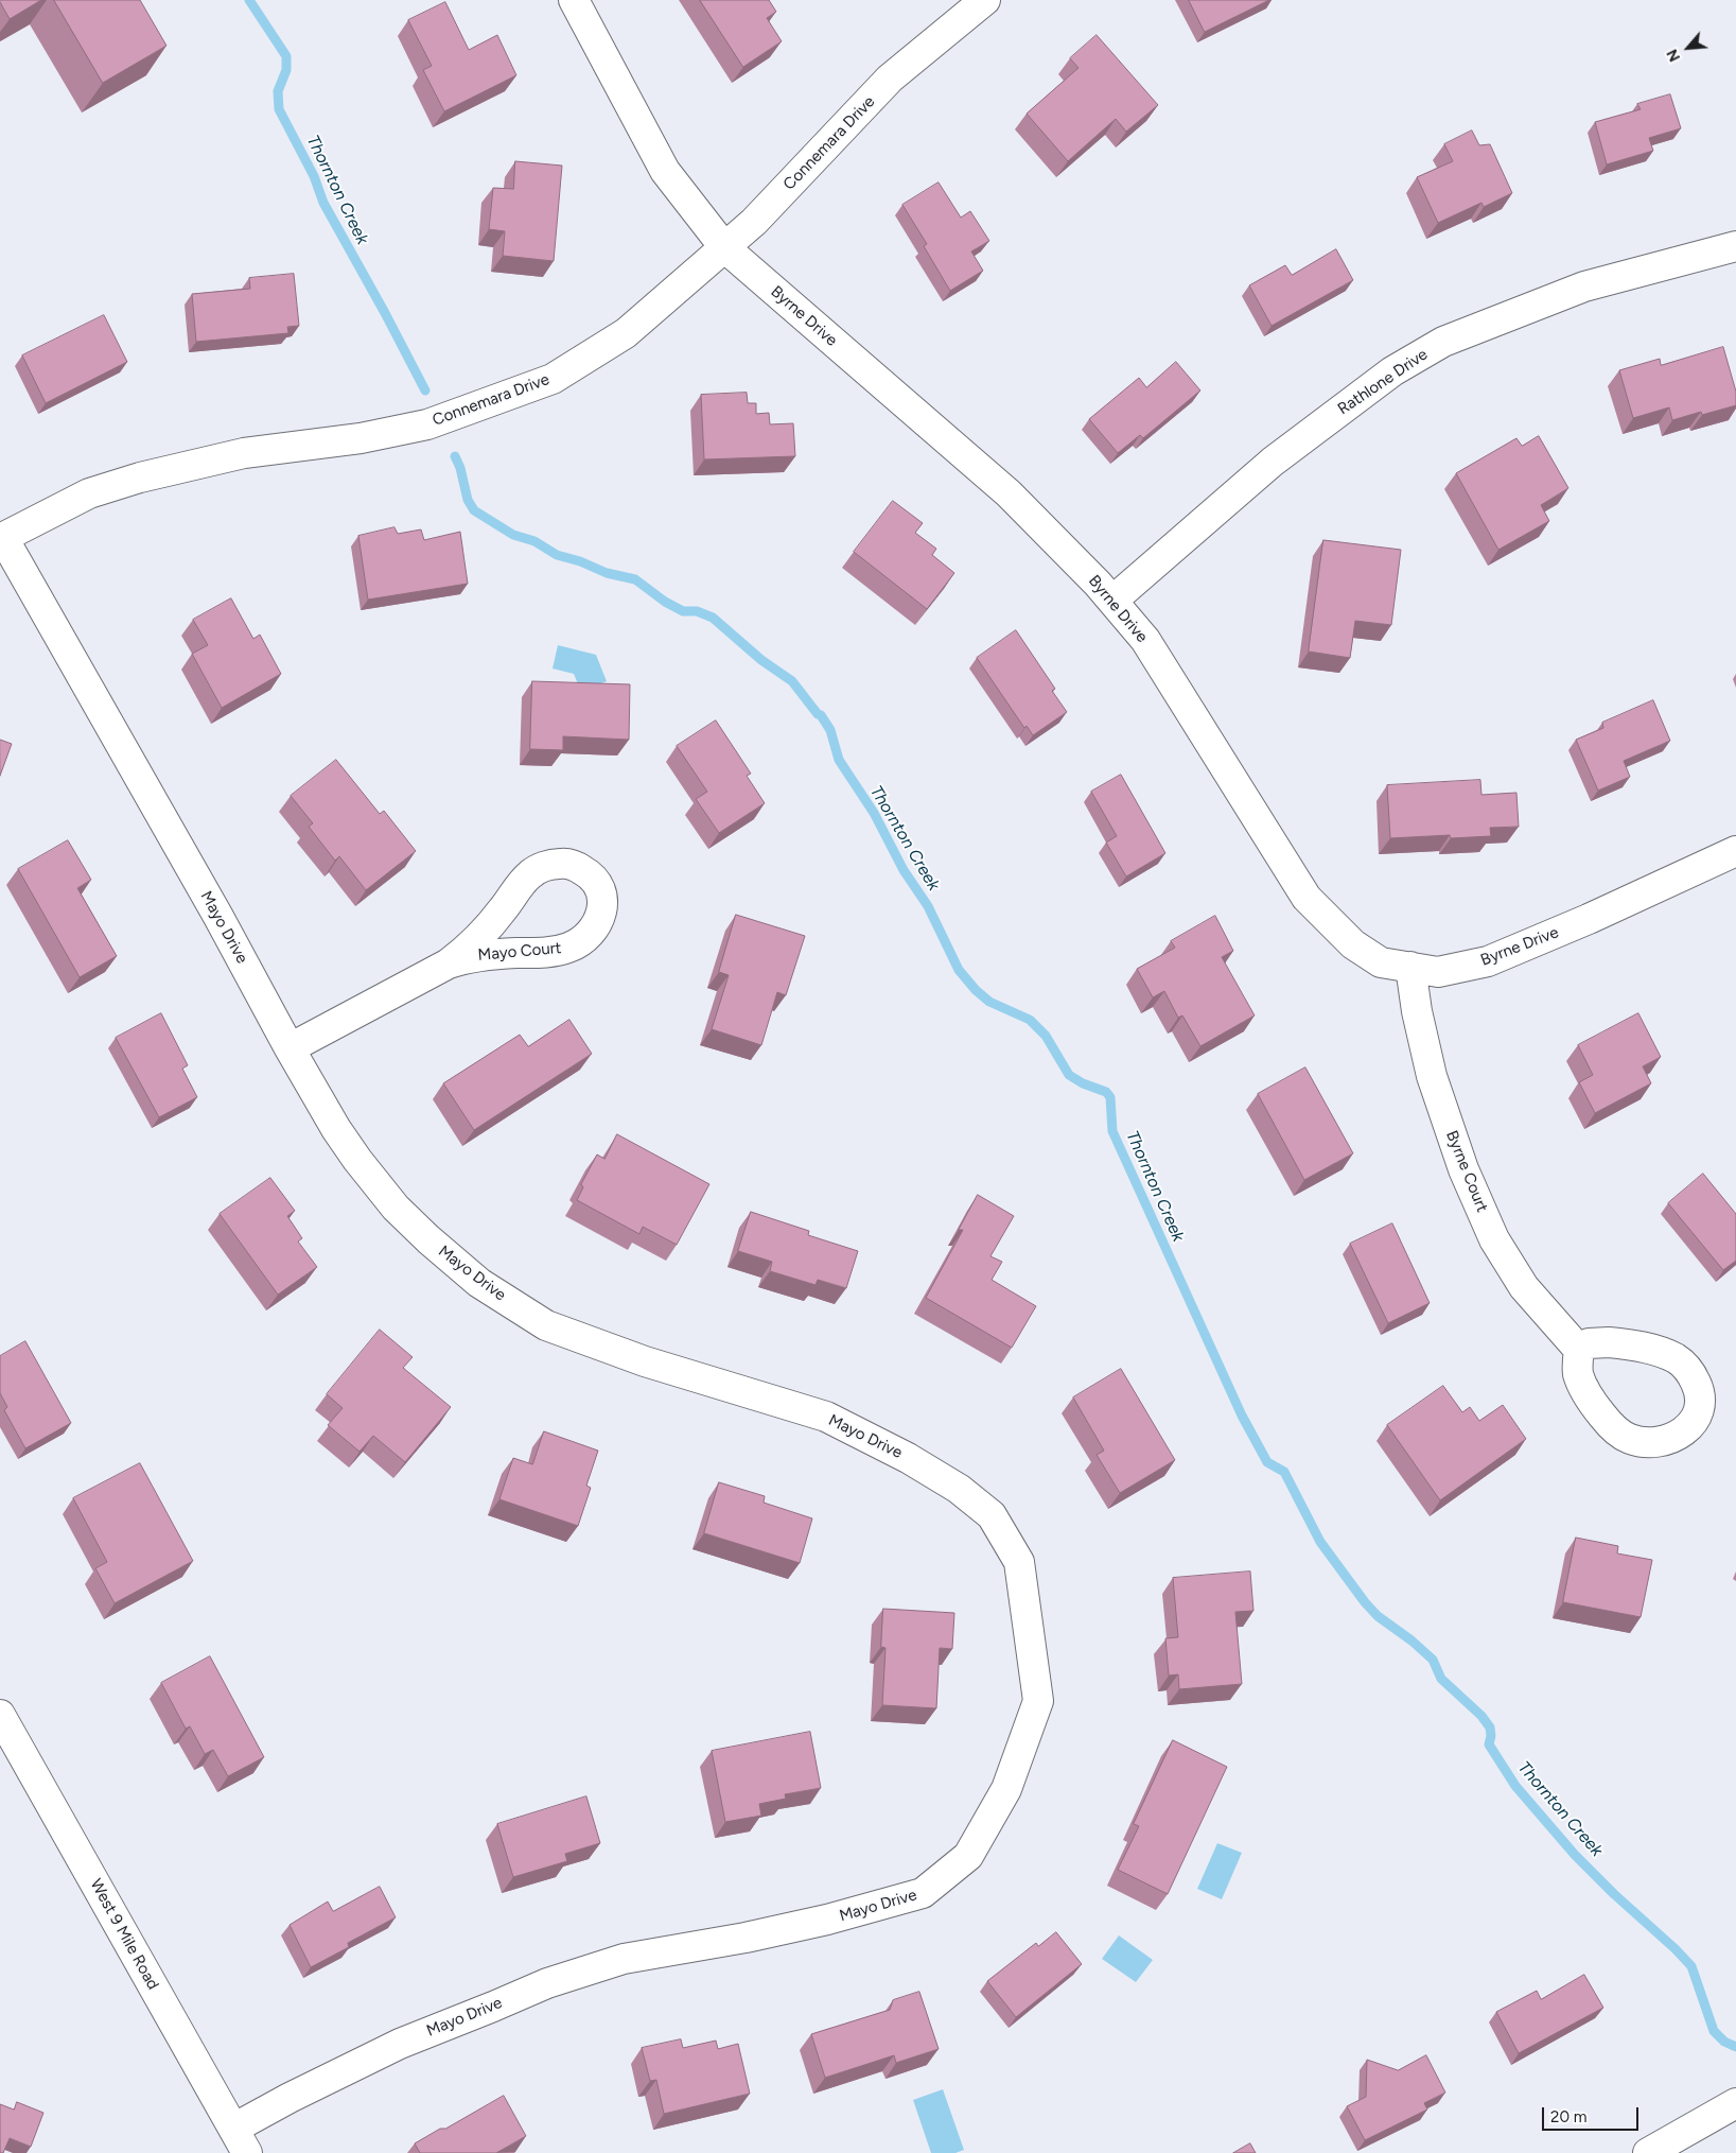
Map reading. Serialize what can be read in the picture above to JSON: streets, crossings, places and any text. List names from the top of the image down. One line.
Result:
{"streets":{"street":["Connemara Drive","Byrne Drive","Rathlone Drive","Mayo Drive","Mayo Court","Byrne Court","West 9 Mile Road"]},"crossings":[["Connemara Drive","Byrne Drive"],["Connemara Drive","Mayo Drive"],["Byrne Drive","Rathlone Drive"],["Byrne Drive","Byrne Court"],["Mayo Drive","Mayo Court"],["Mayo Drive","West 9 Mile Road"]],"water":["Thornton Creek"],"scale_bar":"20 m","north":"bottom left"}
